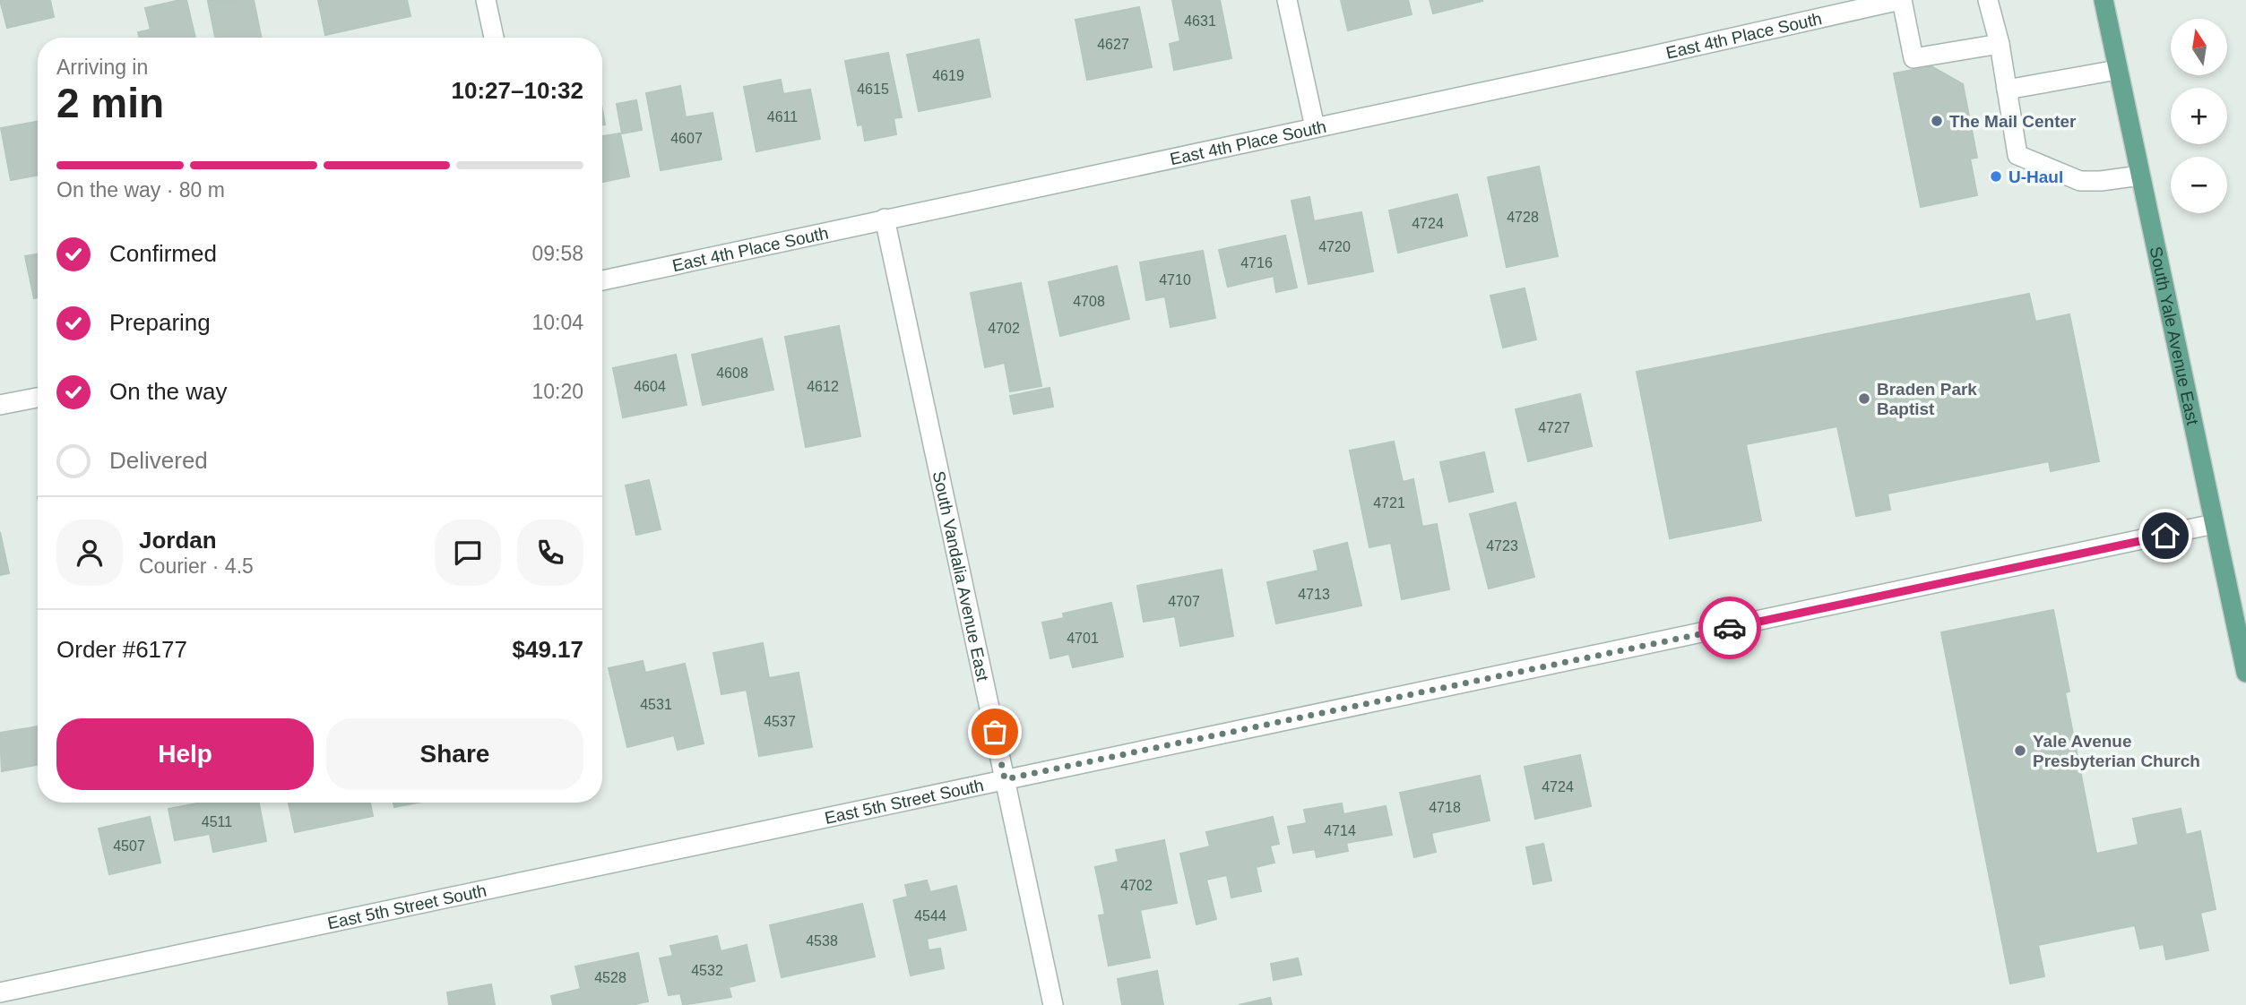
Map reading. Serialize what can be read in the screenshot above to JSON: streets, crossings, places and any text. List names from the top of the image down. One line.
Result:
{"streets":{"main road":["South Yale Avenue East"],"street":["East 4th Place South","South Vandalia Avenue East","East 5th Street South"]},"crossings":[["East 4th Place South","South Vandalia Avenue East"],["South Yale Avenue East","East 5th Street South"],["South Vandalia Avenue East","East 5th Street South"]],"places":["The Mail Center","U-Haul","Braden Park Baptist","Yale Avenue Presbyterian Church"],"house_numbers":["4631","4627","4619","4615","4611","4607","4728","4724","4720","4716","4710","4708","4702","4608","4604","4612","4727","4721","4723","4713","4707","4701","4531","4537","4724","4718","4511","4714","4507","4702","4544","4538","4532","4528"],"north":"top","page":{"map_buttons":["+","−"],"heading":["2 min","Arriving in","10:27–10:32"],"panel":["Jordan","Courier · 4.5","Order #6177","$49.17"],"bar":"On the way · 80 m","list":[["Confirmed","09:58"],["Preparing","10:04"],["On the way","10:20"],"Delivered"],"buttons":["Help","Share"]}}
